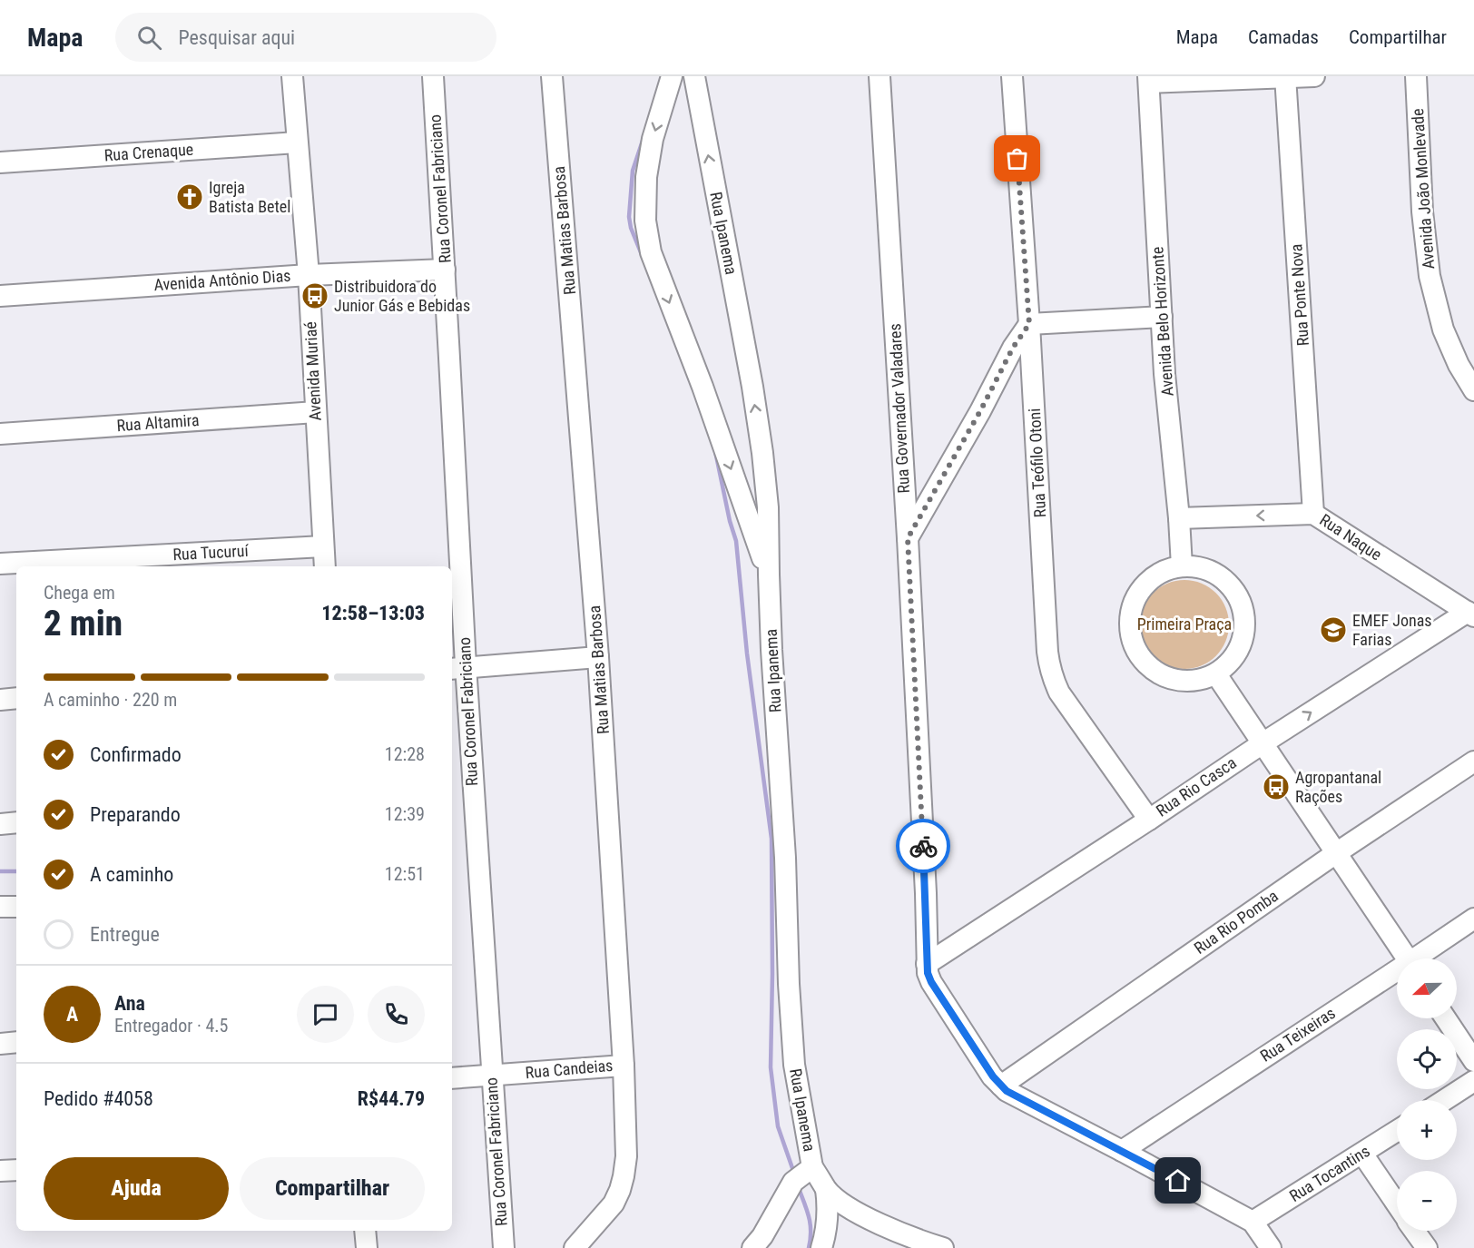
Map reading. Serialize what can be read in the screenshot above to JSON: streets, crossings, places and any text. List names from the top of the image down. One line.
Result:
{"streets":{"street":["Rua Crenaque","Rua Coronel Fabriciano","Avenida João Monlevade","Rua Matias Barbosa","Rua Ipanema","Avenida Antônio Dias","Rua Ponte Nova","Avenida Belo Horizonte","Avenida Muriaé","Rua Governador Valadares","Rua Altamira","Rua Teófilo Otoni","Rua Naque","Rua Tucuruí","Rua Rio Casca","Rua Rio Pomba","Rua Teixeiras","Rua Candeias","Rua Tocantins"]},"crossings":[["Rua Crenaque","Avenida Muriaé"],["Rua Coronel Fabriciano","Avenida Antônio Dias"],["Rua Coronel Fabriciano","Rua Candeias"],["Rua Matias Barbosa","Rua Candeias"],["Avenida Antônio Dias","Avenida Muriaé"],["Rua Ponte Nova","Rua Naque"],["Avenida Belo Horizonte","Rua Naque"],["Avenida Muriaé","Rua Altamira"],["Avenida Muriaé","Rua Tucuruí"],["Rua Governador Valadares","Rua Rio Casca"],["Rua Governador Valadares","Rua Rio Pomba"],["Rua Governador Valadares","Rua Teixeiras"],["Rua Governador Valadares","Rua Tocantins"],["Rua Teófilo Otoni","Rua Rio Casca"],["Rua Naque","Rua Rio Casca"]],"one_way":["Rua Naque","Rua Rio Casca"],"parks":["Primeira Praça"],"places":{"church":["Igreja Batista Betel"],"bus stop":["Distribuidora do Junior Gás e Bebidas","Agropantanal Rações"],"school or university":["EMEF Jonas Farias"]},"north":"left","page":{"header":"Mapa","search":"Pesquisar aqui","nav":["Mapa","Camadas","Compartilhar"],"heading":["2 min","Chega em","12:58–13:03"],"panel":["Ana","Entregador · 4.5","Pedido #4058","R$44.79"],"bar":"A caminho · 220 m","list":[["Confirmado","12:28"],["Preparando","12:39"],["A caminho","12:51"],"Entregue"],"map_buttons":["+","−"],"round":"A","buttons":["Ajuda","Compartilhar"]}}
